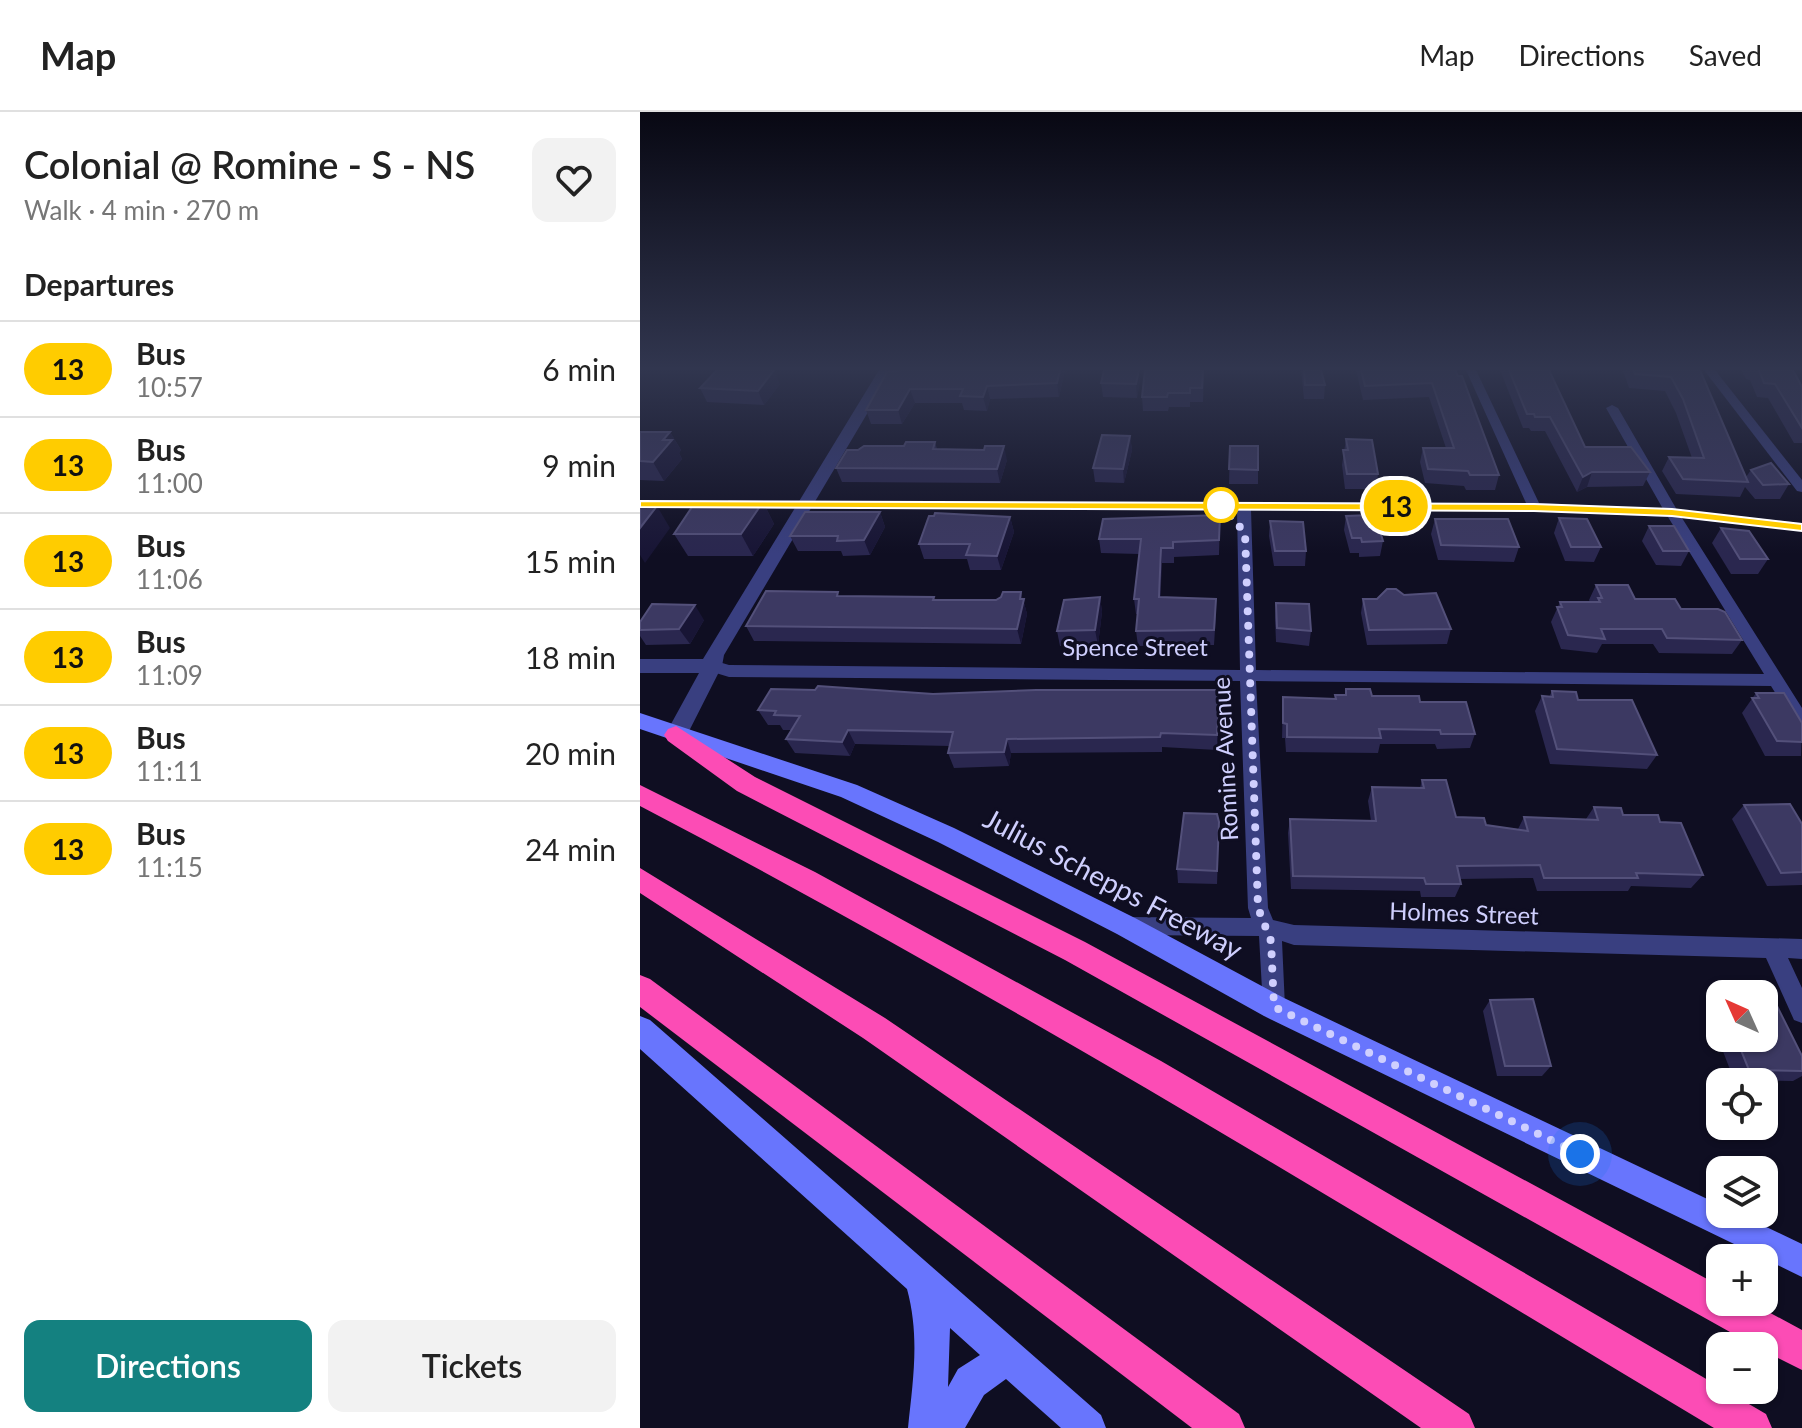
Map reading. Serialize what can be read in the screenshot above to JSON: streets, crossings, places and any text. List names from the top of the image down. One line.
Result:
{"streets":{"main road":["Julius Schepps Freeway"],"street":["Spence Street","Romine Avenue","Holmes Street"]},"crossings":[["Spence Street","Romine Avenue"],["Romine Avenue","Julius Schepps Freeway"],["Romine Avenue","Holmes Street"],["Julius Schepps Freeway","Holmes Street"]],"lines":["bus line 13"],"north":"top left","page":{"header":"Map","nav":["Map","Directions","Saved"],"heading":[["Colonial @ Romine - S - NS","Walk · 4 min · 270 m"],"Departures"],"on_map":"13","list":[{"mark":"13","name":"Bus","note":"10:57","value":"6 min"},{"mark":"13","name":"Bus","note":"11:00","value":"9 min"},{"mark":"13","name":"Bus","note":"11:06","value":"15 min"},{"mark":"13","name":"Bus","note":"11:09","value":"18 min"},{"mark":"13","name":"Bus","note":"11:11","value":"20 min"},{"mark":"13","name":"Bus","note":"11:15","value":"24 min"}],"map_buttons":["+","−"],"buttons":["Directions","Tickets"]}}
